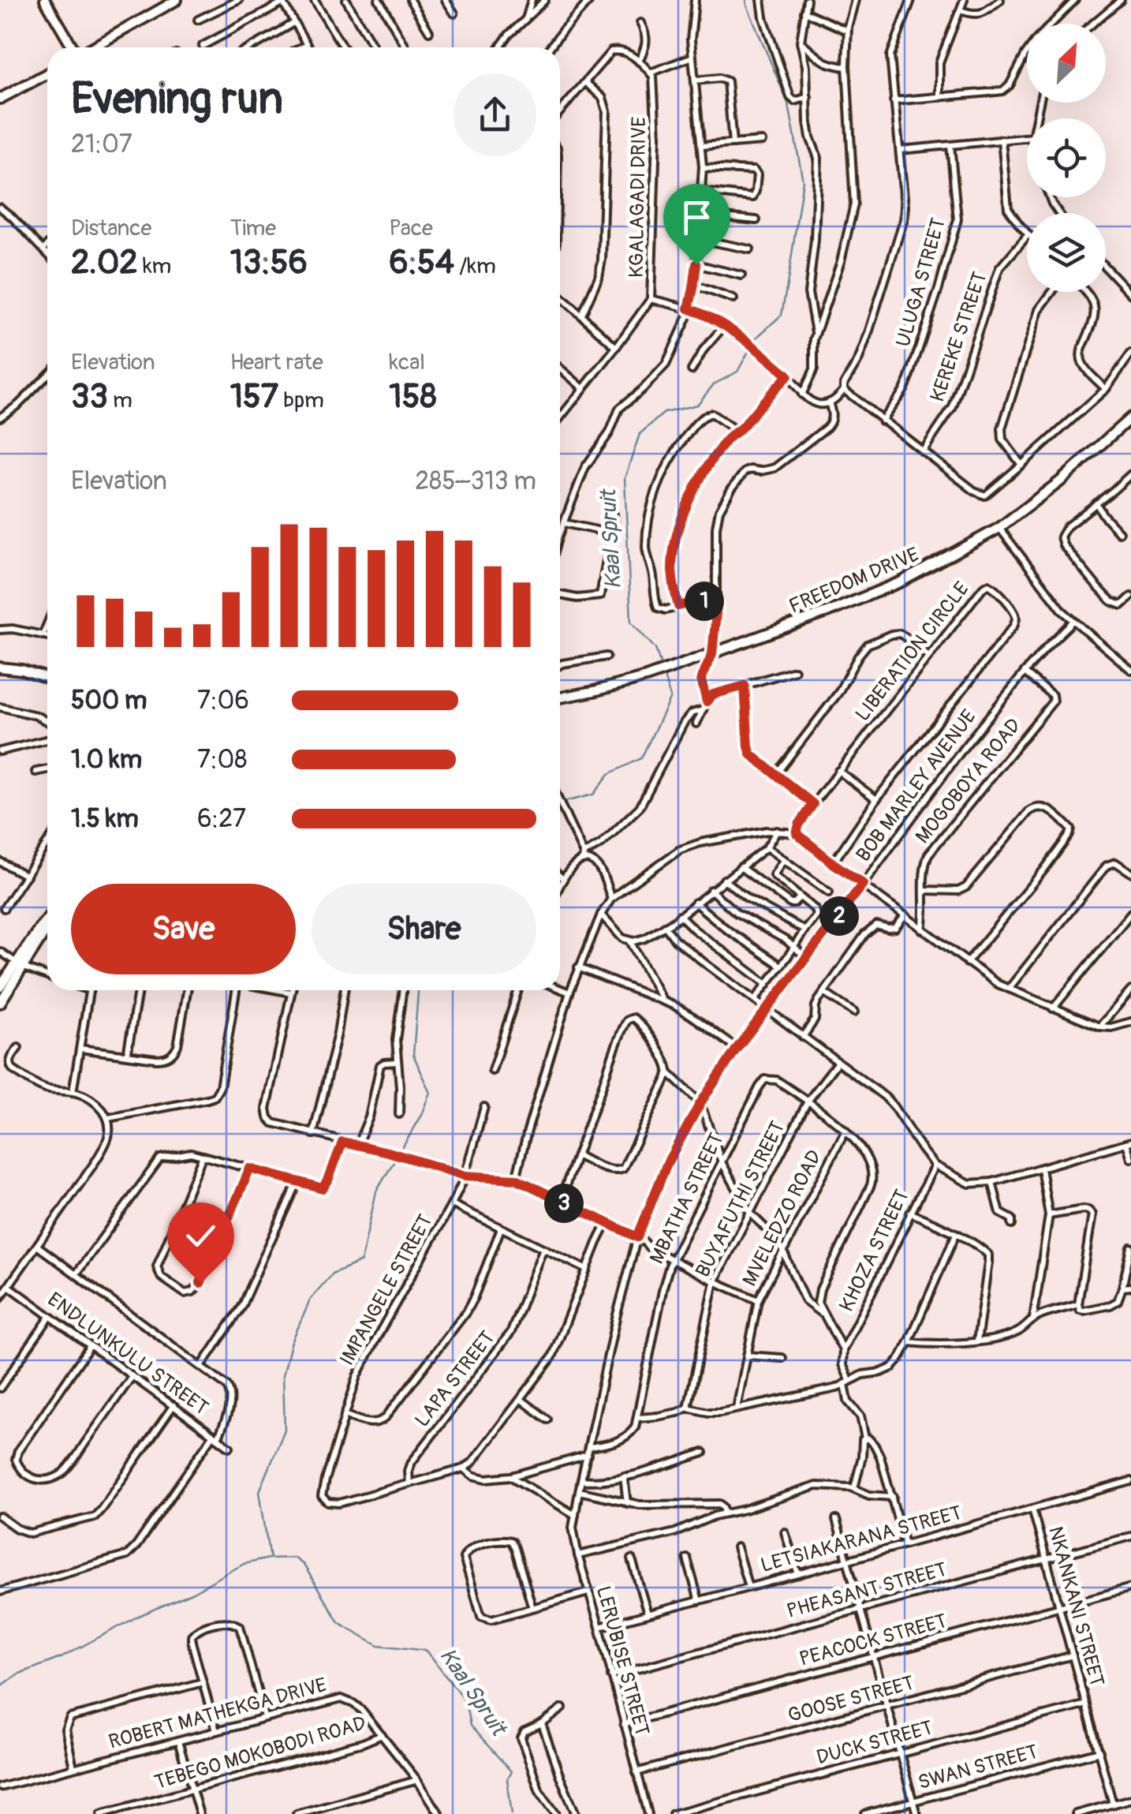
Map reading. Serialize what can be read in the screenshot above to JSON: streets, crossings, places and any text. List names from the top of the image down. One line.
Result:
{"streets":{"street":["KGALAGADI DRIVE","ULUGA STREET","KEREKE STREET","FREEDOM DRIVE","LIBERATION CIRCLE","MOGOBOYA ROAD","BOB MARLEY AVENUE","MBATHA STREET","BUYAFUTHI STREET","MVELEDZO ROAD","KHOZA STREET","IMPANGELE STREET","ENDLUNKULU STREET","LAPA STREET","LETSIAKARANA STREET","PHEASANT STREET","NKANKANI STREET","PEACOCK STREET","LERUBISE STREET","GOOSE STREET","ROBERT MATHEKGA DRIVE","DUCK STREET","TEBEGO MOKOBODI ROAD","SWAN STREET"]},"crossings":[["MOGOBOYA ROAD","BOB MARLEY AVENUE"],["BOB MARLEY AVENUE","LERUBISE STREET"],["MBATHA STREET","BUYAFUTHI STREET"],["IMPANGELE STREET","LAPA STREET"],["LETSIAKARANA STREET","NKANKANI STREET"],["LETSIAKARANA STREET","LERUBISE STREET"],["PHEASANT STREET","NKANKANI STREET"],["PHEASANT STREET","LERUBISE STREET"],["NKANKANI STREET","PEACOCK STREET"],["NKANKANI STREET","GOOSE STREET"],["NKANKANI STREET","DUCK STREET"],["NKANKANI STREET","SWAN STREET"],["PEACOCK STREET","LERUBISE STREET"],["LERUBISE STREET","GOOSE STREET"],["ROBERT MATHEKGA DRIVE","TEBEGO MOKOBODI ROAD"]],"water":["Kaal Spruit"],"north":"top right","page":{"heading":["Evening run","21:07"],"stats":[["Distance","2.02 km"],["Time","13:56"],["Pace","6:54 /km"],["Elevation","33 m"],["Heart rate","157 bpm"],["kcal","158"]],"chart":["Elevation","285–313 m"],"pins":["1","2","3"],"list":[{"name":"500 m","note":"7:06"},{"name":"1.0 km","note":"7:08"},{"name":"1.5 km","note":"6:27"}],"buttons":["Save","Share"]}}
